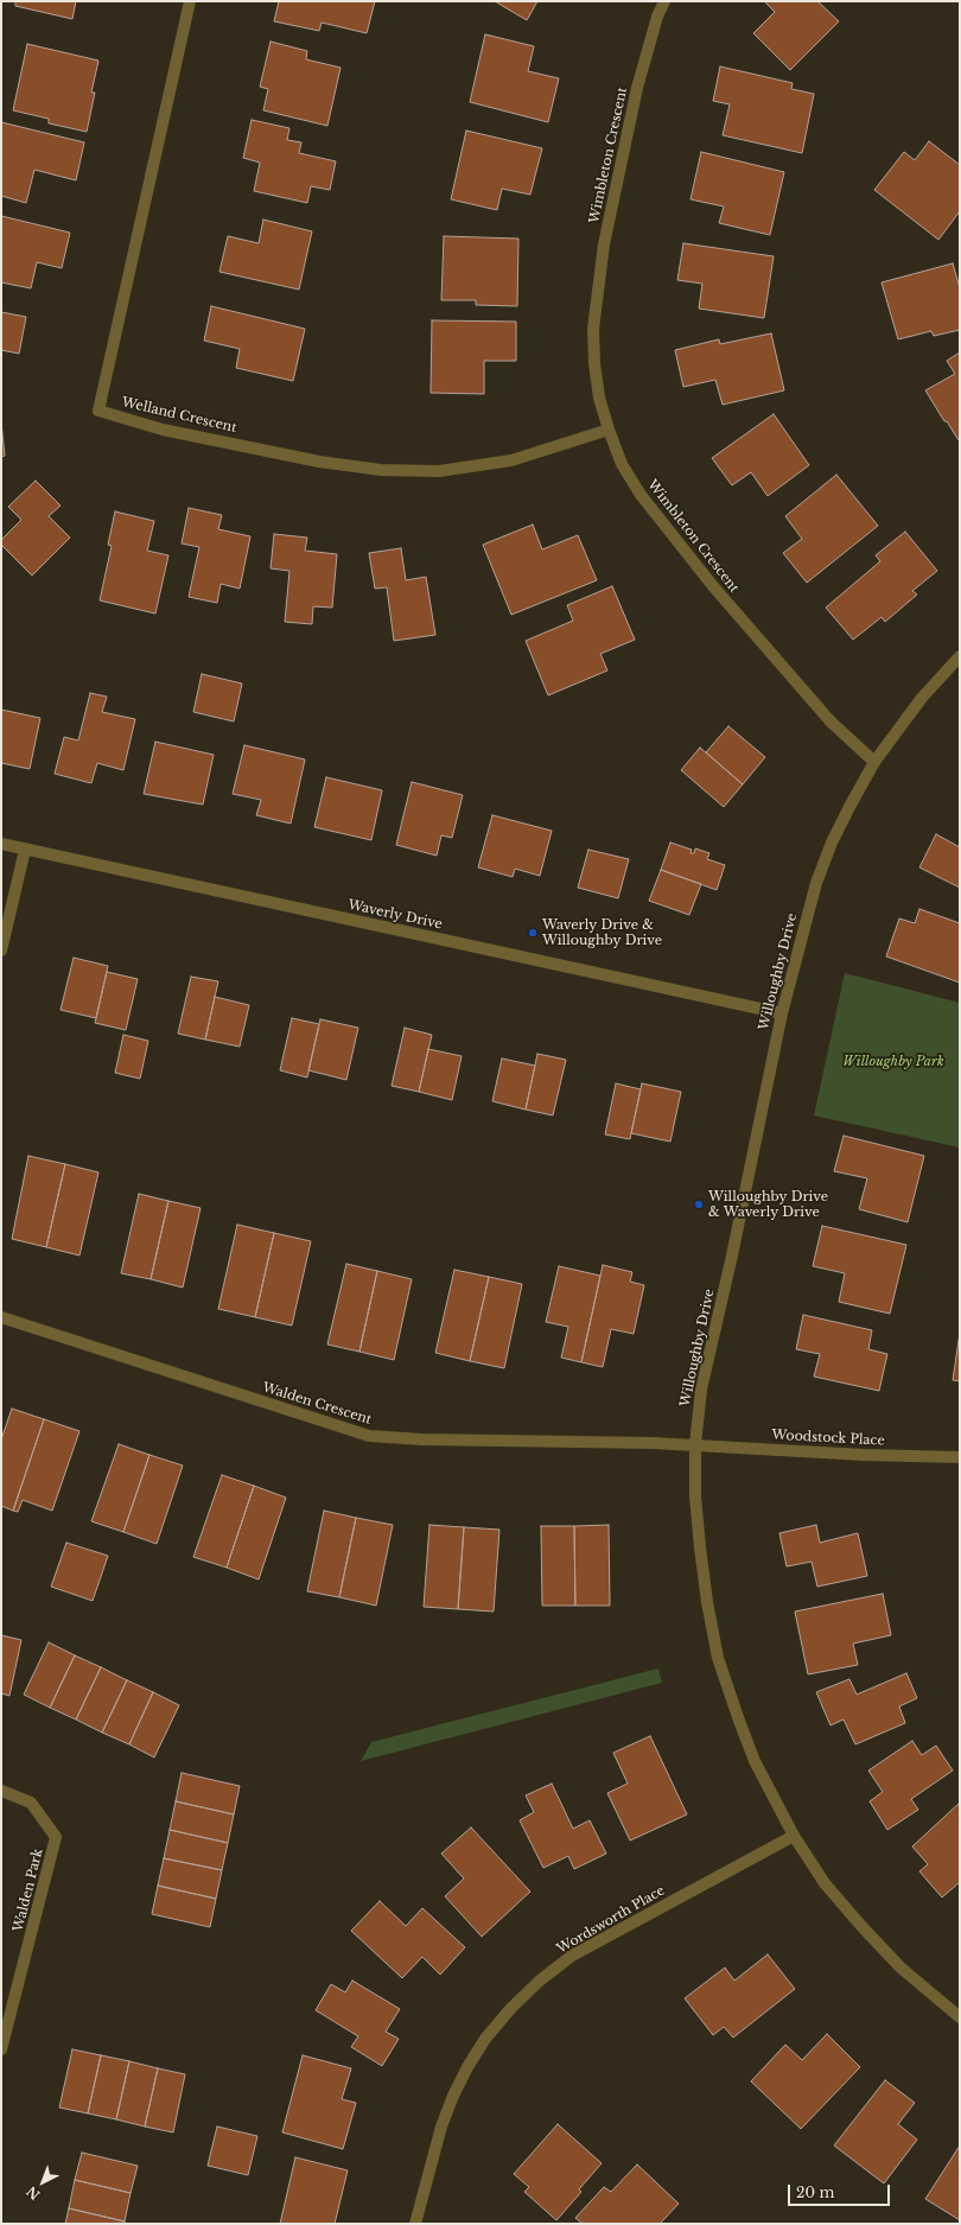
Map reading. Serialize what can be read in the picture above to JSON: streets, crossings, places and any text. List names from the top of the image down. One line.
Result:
{"streets":{"street":["Wimbleton Crescent","Welland Crescent","Waverly Drive","Willoughby Drive","Walden Crescent","Woodstock Place","Walden Park","Wordsworth Place"]},"crossings":[["Wimbleton Crescent","Welland Crescent"],["Wimbleton Crescent","Willoughby Drive"],["Waverly Drive","Willoughby Drive"],["Willoughby Drive","Walden Crescent"],["Willoughby Drive","Woodstock Place"],["Willoughby Drive","Wordsworth Place"],["Walden Crescent","Woodstock Place"]],"parks":["Willoughby Park"],"places":["Waverly Drive & Willoughby Drive","Willoughby Drive & Waverly Drive"],"scale_bar":"20 m","north":"bottom left"}
